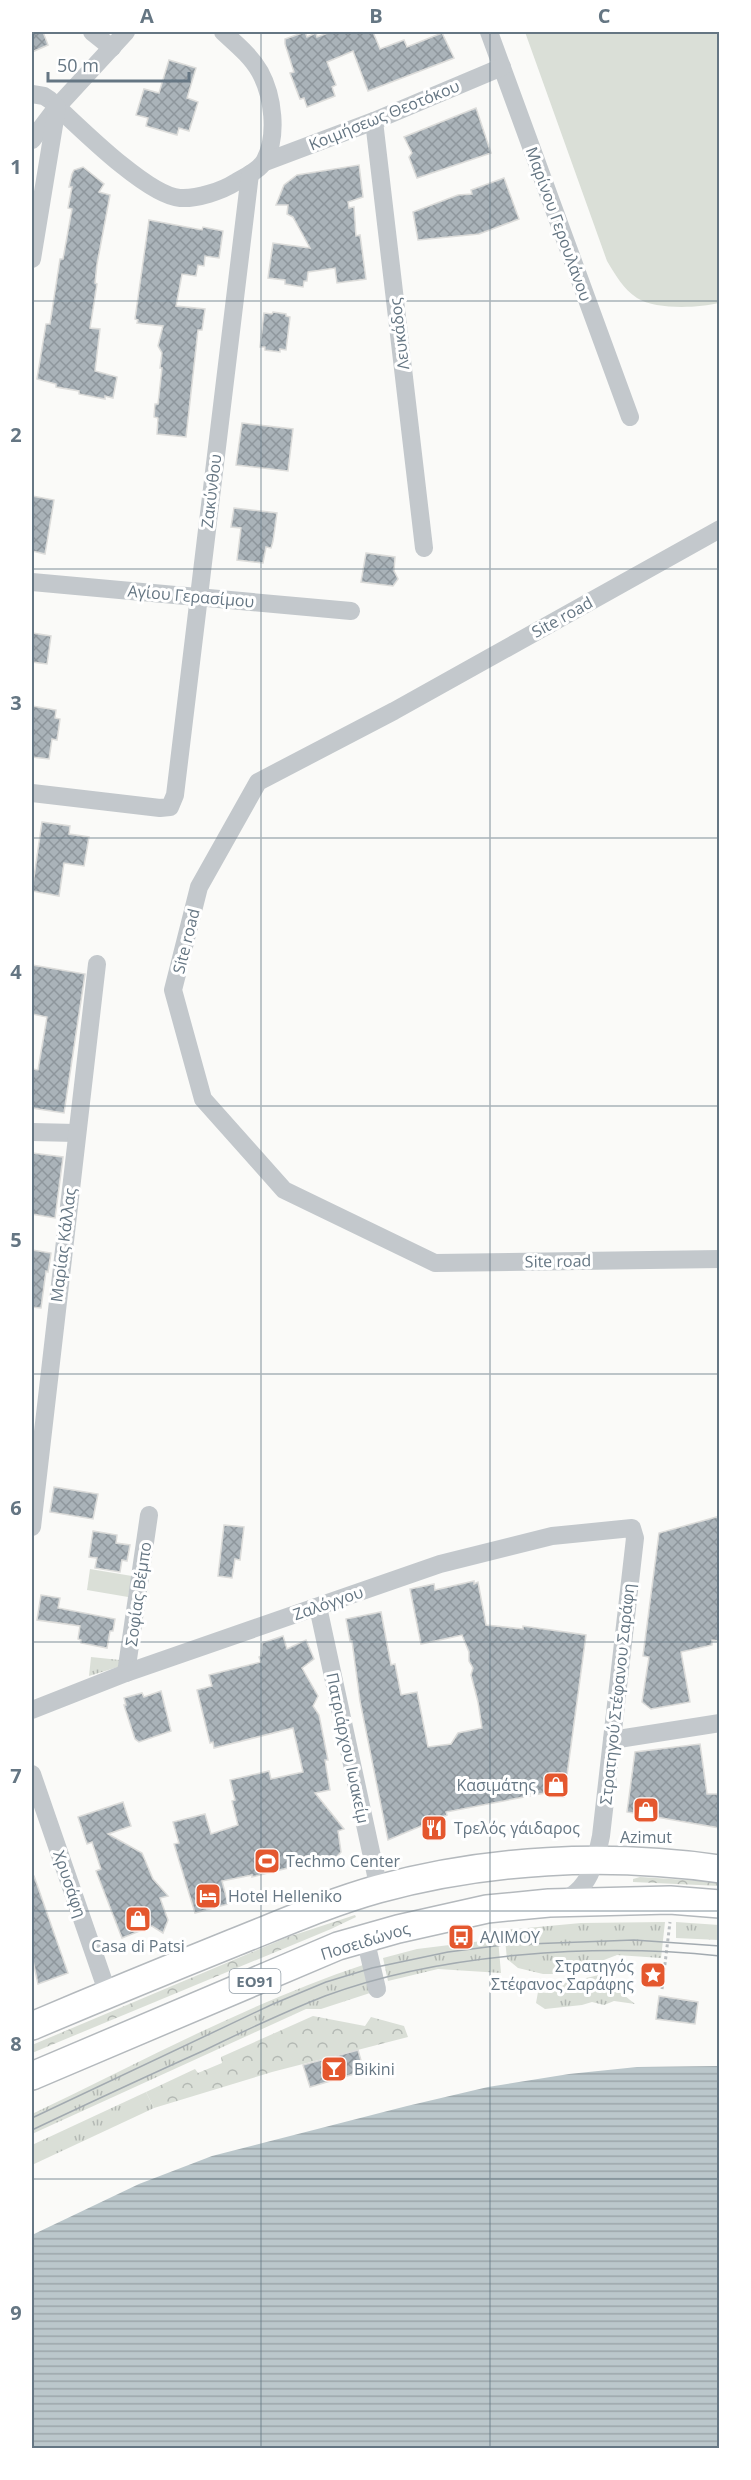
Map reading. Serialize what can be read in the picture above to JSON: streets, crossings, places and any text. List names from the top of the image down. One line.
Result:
{"streets":{"highway":["Ποσειδώνος","ΕΟ91"],"street":["Κοιμήσεως Θεοτόκου","Μαρίνου Γερουλάνου","Λευκάδος","Ζακύνθου","Αγίου Γερασίμου","Site road","Μαρίας Κάλλας","Σοφίας Βέμπο","Ζαλόγγου","Στρατηγού Στέφανου Σαράφη","Πατριάρχου Ιωακείμ","Χρυσάφη"]},"crossings":[["Κοιμήσεως Θεοτόκου","Μαρίνου Γερουλάνου"],["Κοιμήσεως Θεοτόκου","Λευκάδος"],["Κοιμήσεως Θεοτόκου","Ζακύνθου"],["Ζακύνθου","Αγίου Γερασίμου"],["Σοφίας Βέμπο","Ζαλόγγου"],["Ζαλόγγου","Στρατηγού Στέφανου Σαράφη"],["Ζαλόγγου","Πατριάρχου Ιωακείμ"],["Στρατηγού Στέφανου Σαράφη","ΕΟ91"],["Πατριάρχου Ιωακείμ","ΕΟ91"],["Χρυσάφη","ΕΟ91"]],"places":{"shop":["Κασιμάτης","Azimut","Casa di Patsi"],"restaurant":["Τρελός γάιδαρος"],"sports":["Techmo Center"],"hotel":["Hotel Helleniko"],"bus stop":["ΑΛΙΜΟΥ"],"place":["Στρατηγός Στέφανος Σαράφης"],"bar":["Bikini"]},"scale_bar":"50 m","grid":{"columns":["A","B","C"],"rows":["1","2","3","4","5","6","7","8","9"]}}
